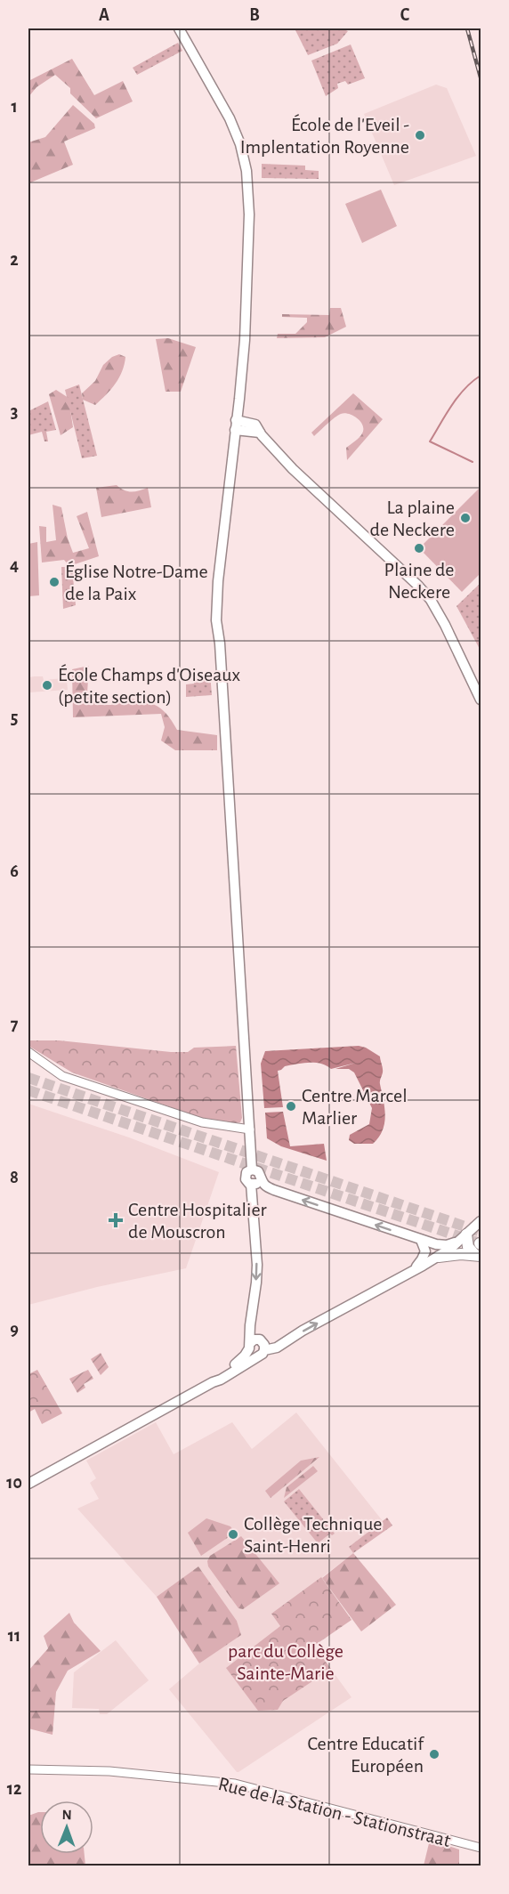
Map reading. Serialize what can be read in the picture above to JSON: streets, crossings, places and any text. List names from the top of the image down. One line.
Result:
{"streets":{"street":["Rue de la Station - Stationstraat"]},"parks":["parc du Collège Sainte-Marie"],"places":{"other":["École de l'Eveil - Implentation Royenne","La plaine de Neckere","Plaine de Neckere","Église Notre-Dame de la Paix","École Champs d'Oiseaux (petite section)","Centre Marcel Marlier","Collège Technique Saint-Henri","Centre Educatif Européen"],"health":["Centre Hospitalier de Mouscron"]},"north":"top","grid":{"columns":["A","B","C"],"rows":["1","2","3","4","5","6","7","8","9","10","11","12"]}}
